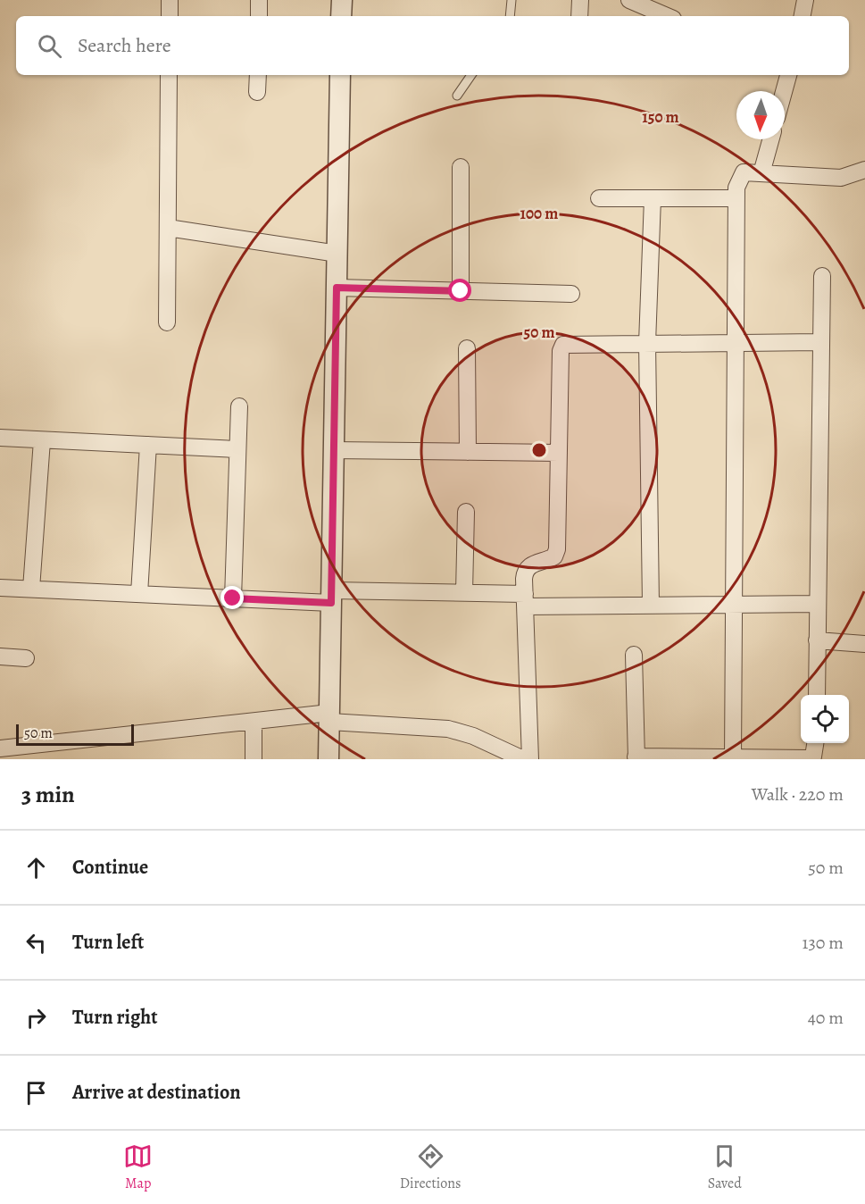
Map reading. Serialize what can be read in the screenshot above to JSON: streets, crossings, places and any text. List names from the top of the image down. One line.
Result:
{"scale_bar":"50 m","north":"bottom","page":{"search":"Search here","scale":"50 m","heading":["3 min","Walk · 220 m"],"list":[["Continue","50 m"],["Turn left","130 m"],["Turn right","40 m"],"Arrive at destination"],"nav":["Map","Directions","Saved"]},"rings":["150 m","100 m","50 m"]}
